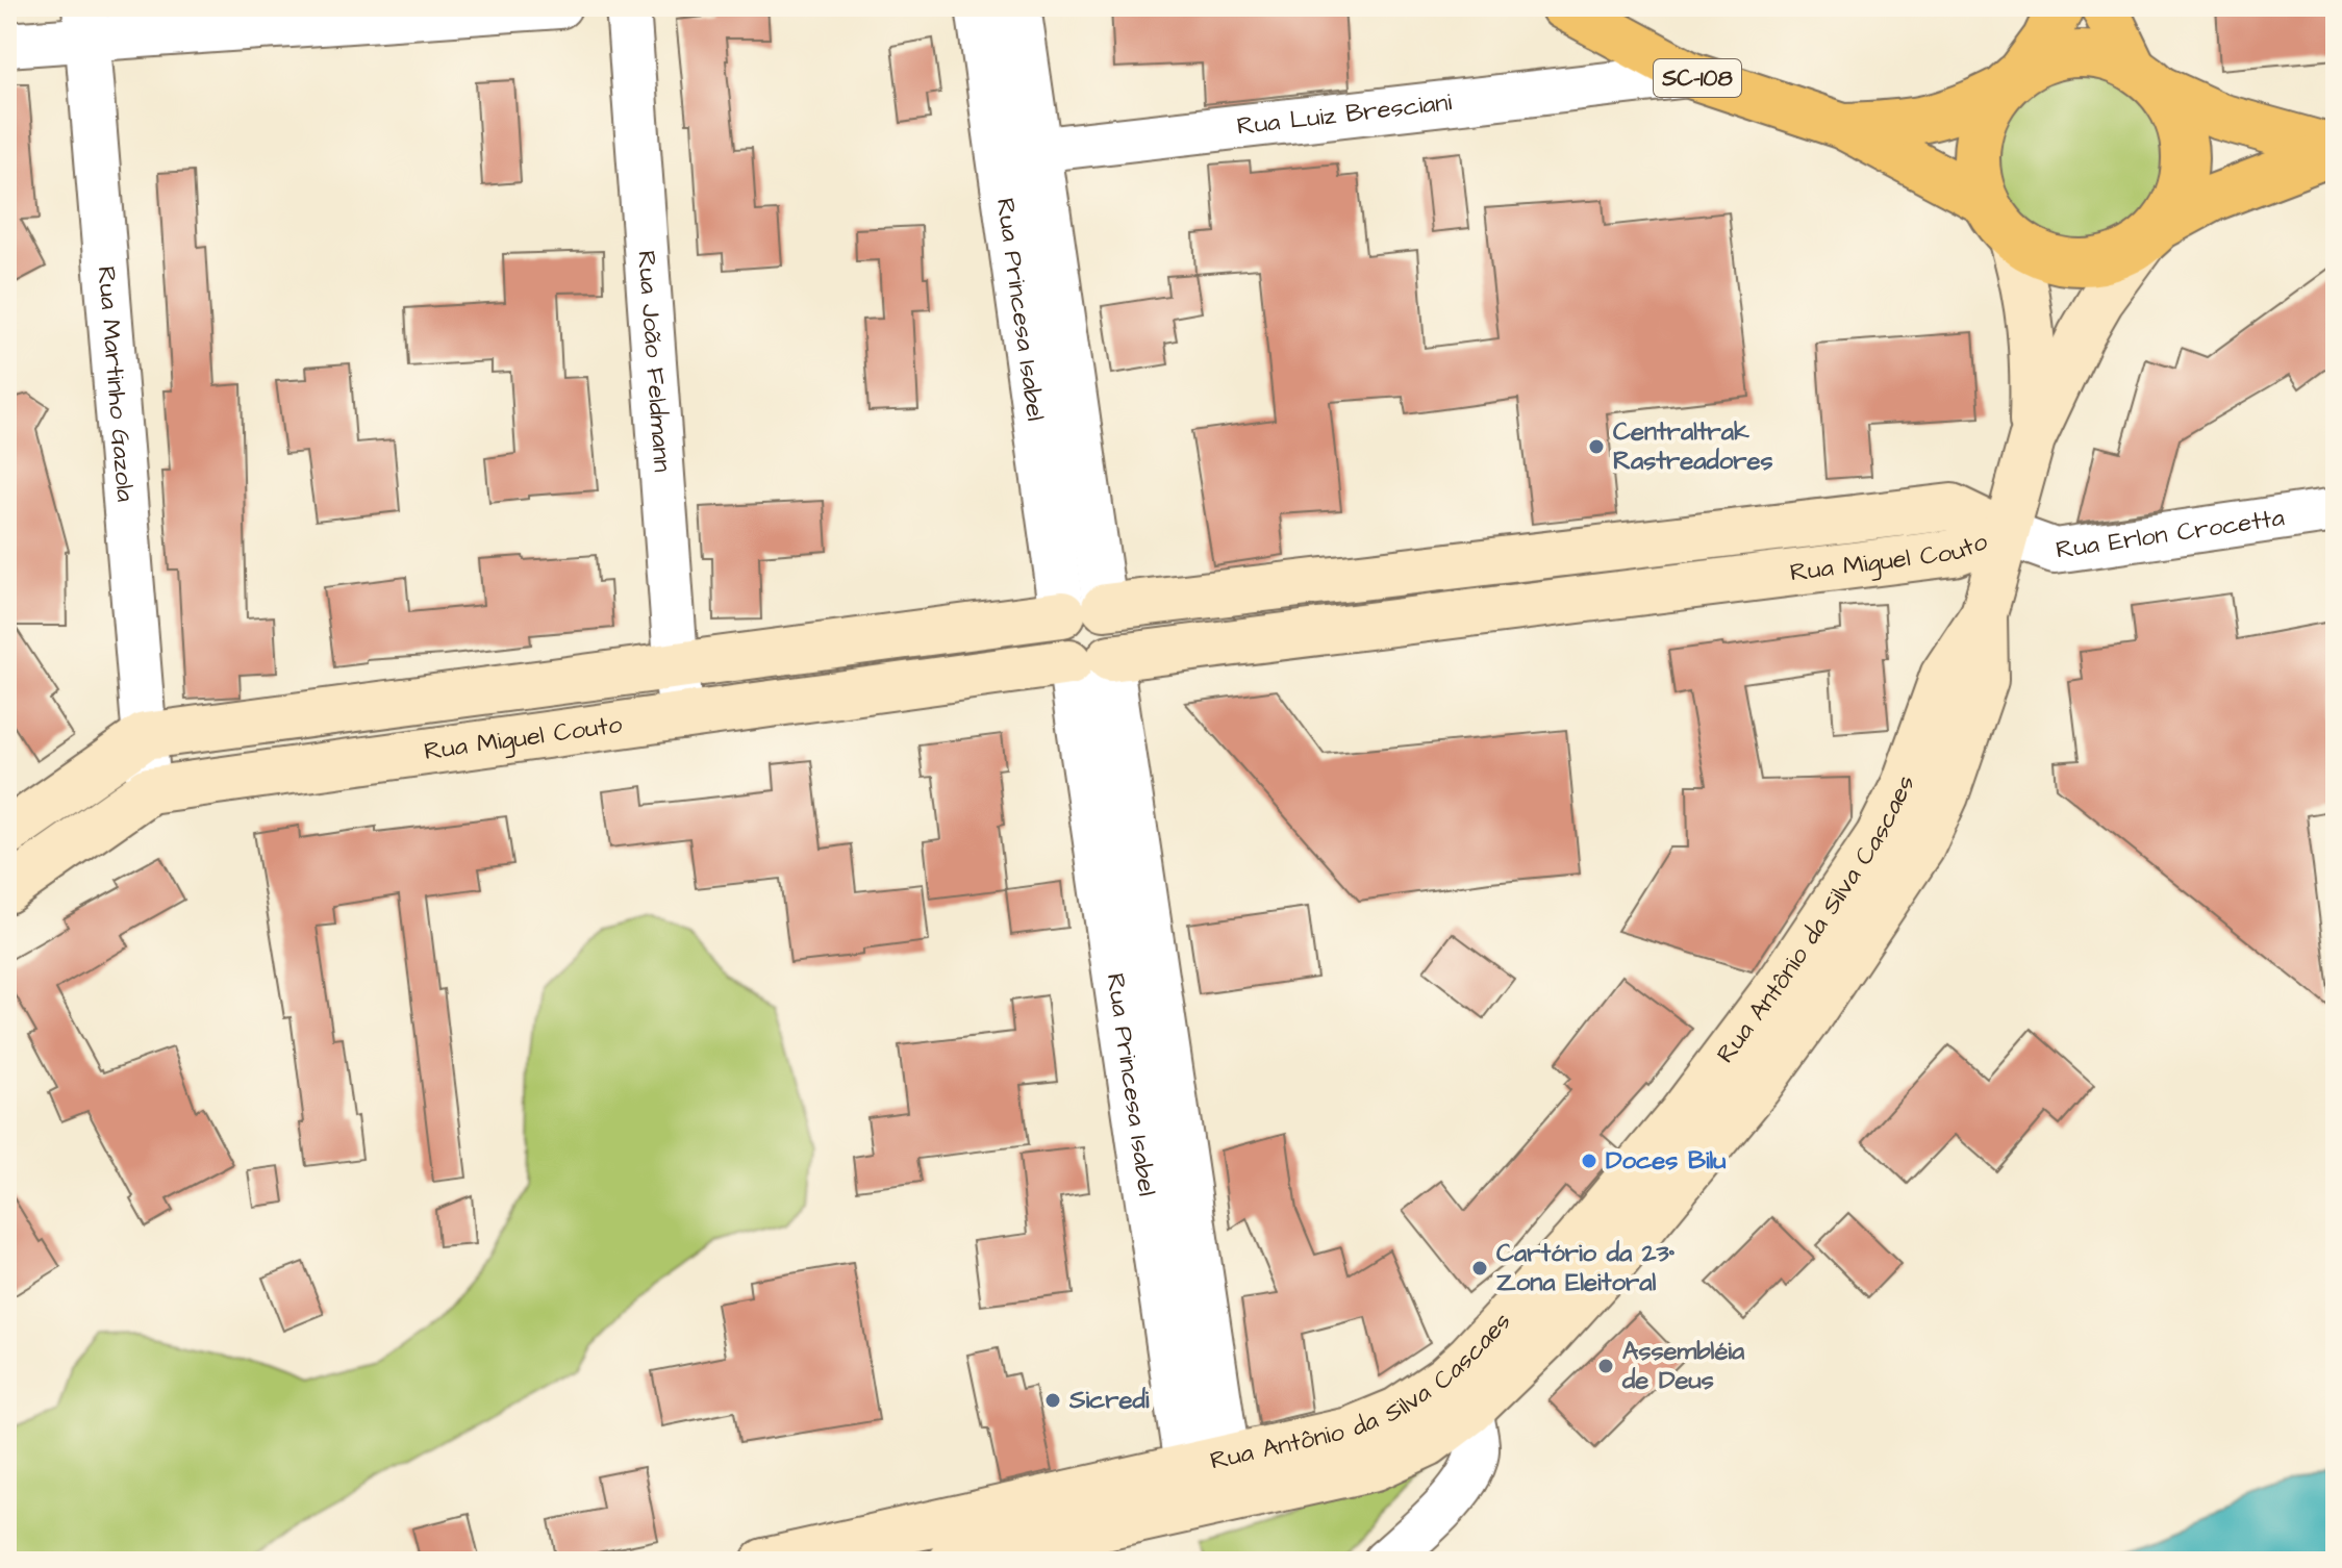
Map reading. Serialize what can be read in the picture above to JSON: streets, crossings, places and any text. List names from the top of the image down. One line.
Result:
{"streets":{"main road":["SC-108"],"street":["Rua Luiz Bresciani","Rua Princesa Isabel","Rua João Feldmann","Rua Martinho Gazola","Rua Erlon Crocetta","Rua Miguel Couto","Rua Antônio da Silva Cascaes"]},"crossings":[["SC-108","Rua Luiz Bresciani"],["SC-108","Rua Antônio da Silva Cascaes"],["Rua Luiz Bresciani","Rua Princesa Isabel"],["Rua Princesa Isabel","Rua Miguel Couto"],["Rua Princesa Isabel","Rua Antônio da Silva Cascaes"],["Rua João Feldmann","Rua Miguel Couto"],["Rua Martinho Gazola","Rua Miguel Couto"],["Rua Erlon Crocetta","Rua Miguel Couto"],["Rua Erlon Crocetta","Rua Antônio da Silva Cascaes"],["Rua Miguel Couto","Rua Antônio da Silva Cascaes"]],"places":["Centraltrak Rastreadores","Doces Bilu","Cartório da 23° Zona Eleitoral","Assembléia de Deus","Sicredi"]}
